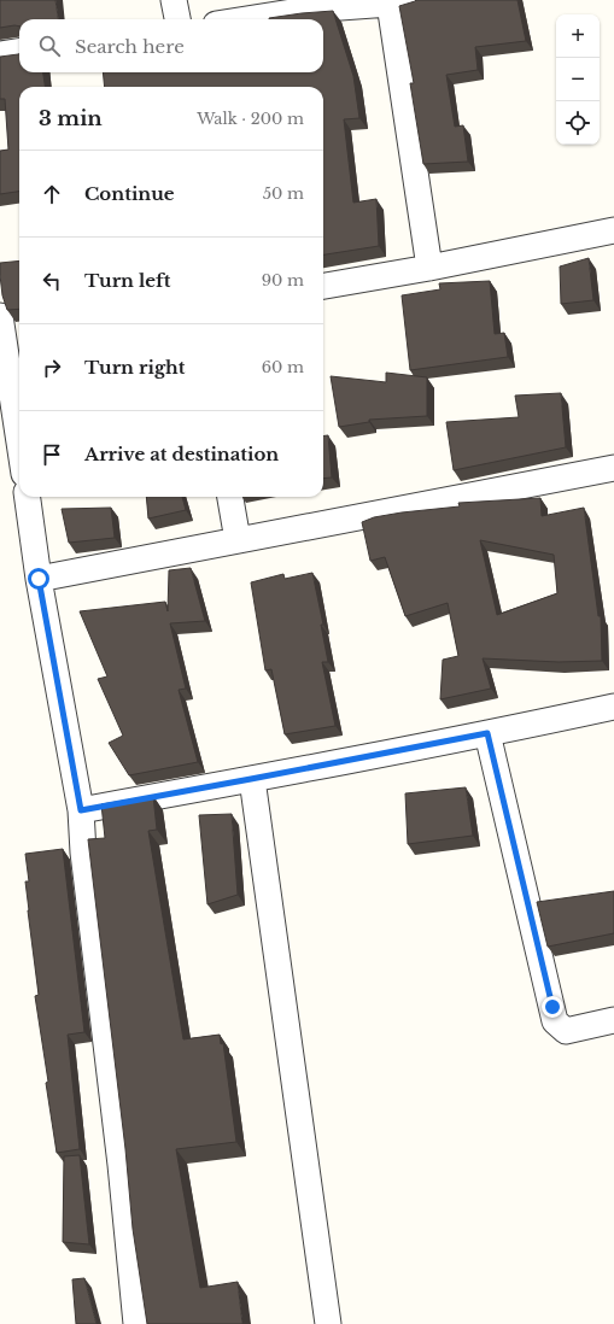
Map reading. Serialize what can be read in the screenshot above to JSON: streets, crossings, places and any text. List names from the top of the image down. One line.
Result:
{"page":{"map_buttons":["+","−"],"search":"Search here","heading":["3 min","Walk · 200 m"],"list":[["Continue","50 m"],["Turn left","90 m"],["Turn right","60 m"],"Arrive at destination"]}}
